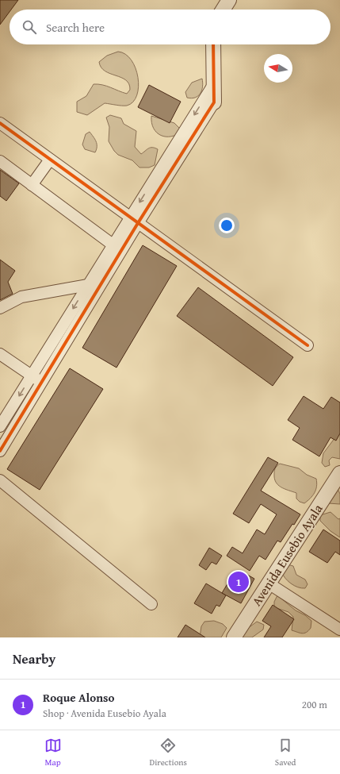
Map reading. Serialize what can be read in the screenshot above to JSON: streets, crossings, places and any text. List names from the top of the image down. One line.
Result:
{"streets":{"street":["Avenida Eusebio Ayala"]},"north":"left","page":{"search":"Search here","pins":"1","heading":"Nearby","list":[{"mark":"1","name":"Roque Alonso","note":"Shop · Avenida Eusebio Ayala","value":"200 m"}],"nav":["Map","Directions","Saved"]}}
